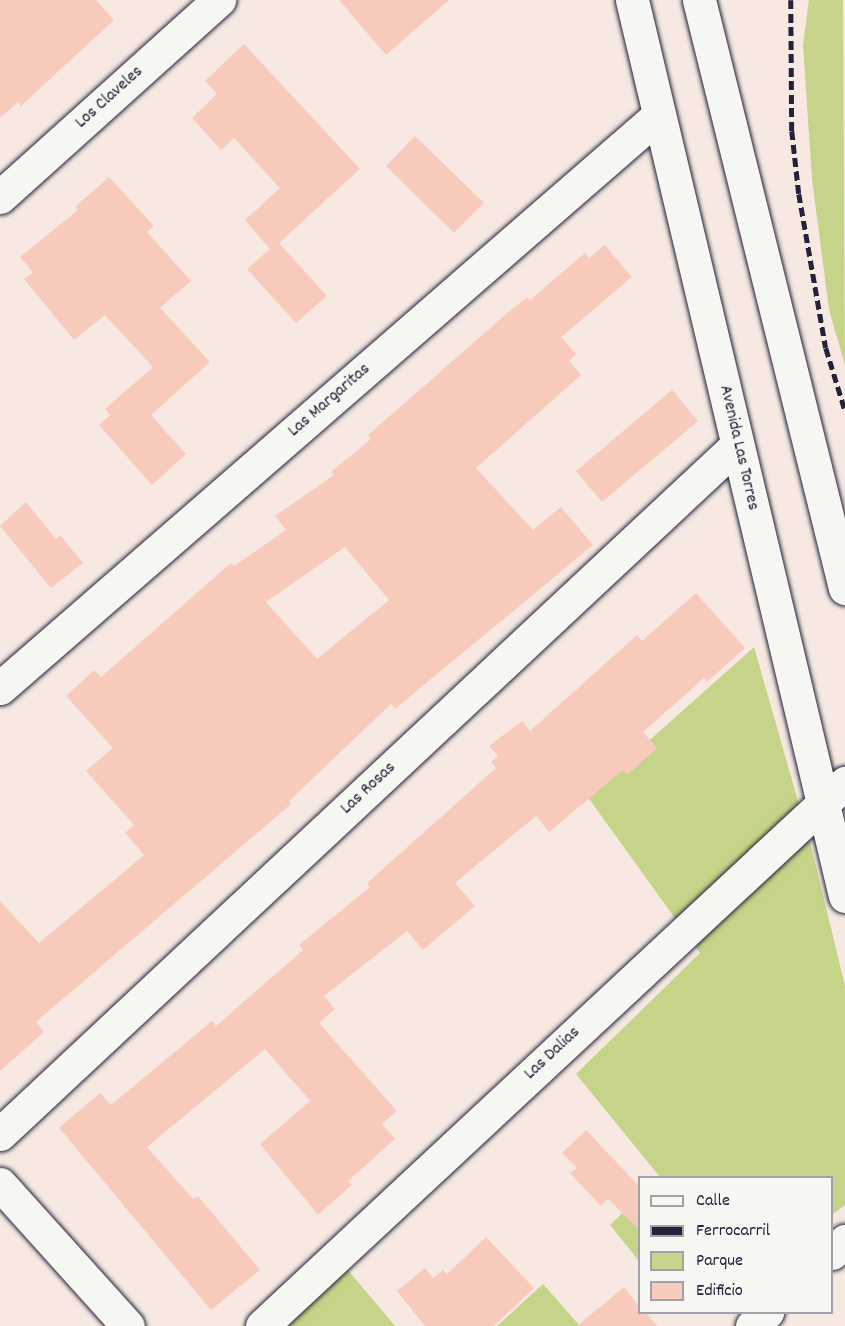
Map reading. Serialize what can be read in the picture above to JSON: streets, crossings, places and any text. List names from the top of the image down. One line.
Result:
{"streets":{"street":["Los Claveles","Las Margaritas","Avenida Las Torres","Las Rosas","Las Dalias"]},"crossings":[["Las Margaritas","Avenida Las Torres"],["Avenida Las Torres","Las Rosas"],["Avenida Las Torres","Las Dalias"]],"legend":["Calle","Ferrocarril","Parque","Edificio"]}
